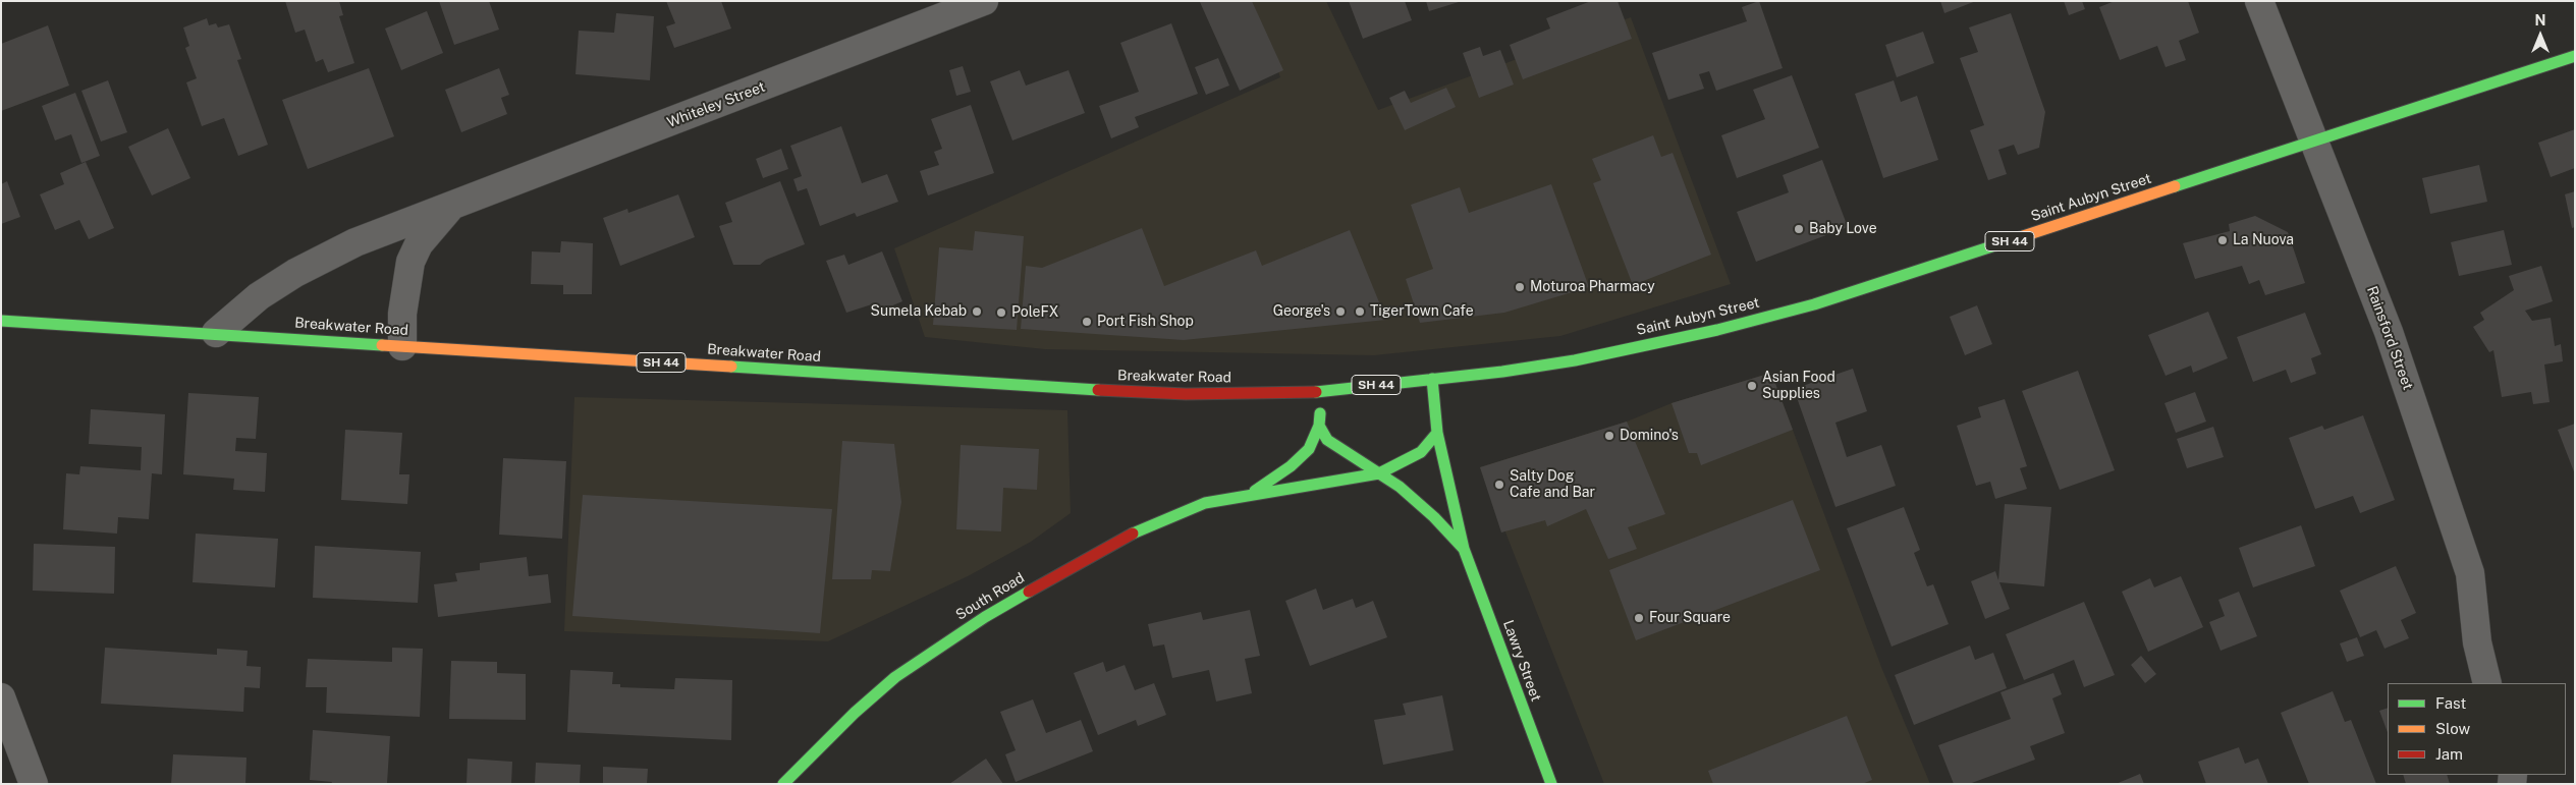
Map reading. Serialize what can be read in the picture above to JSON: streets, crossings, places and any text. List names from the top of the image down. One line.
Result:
{"streets":{"main road":["Saint Aubyn Street","SH 44","Breakwater Road","South Road","Lawry Street"],"street":["Whiteley Street","Rainsford Street"]},"crossings":[["Whiteley Street","Breakwater Road"],["Saint Aubyn Street","Breakwater Road"],["Saint Aubyn Street","Rainsford Street"],["Saint Aubyn Street","Lawry Street"],["Breakwater Road","Lawry Street"],["South Road","Lawry Street"]],"places":["Baby Love","La Nuova","Moturoa Pharmacy","Sumela Kebab","George's","TigerTown Cafe","PoleFX","Port Fish Shop","Asian Food Supplies","Domino's","Salty Dog Cafe and Bar","Four Square"],"legend":["Fast","Slow","Jam"],"north":"top"}
